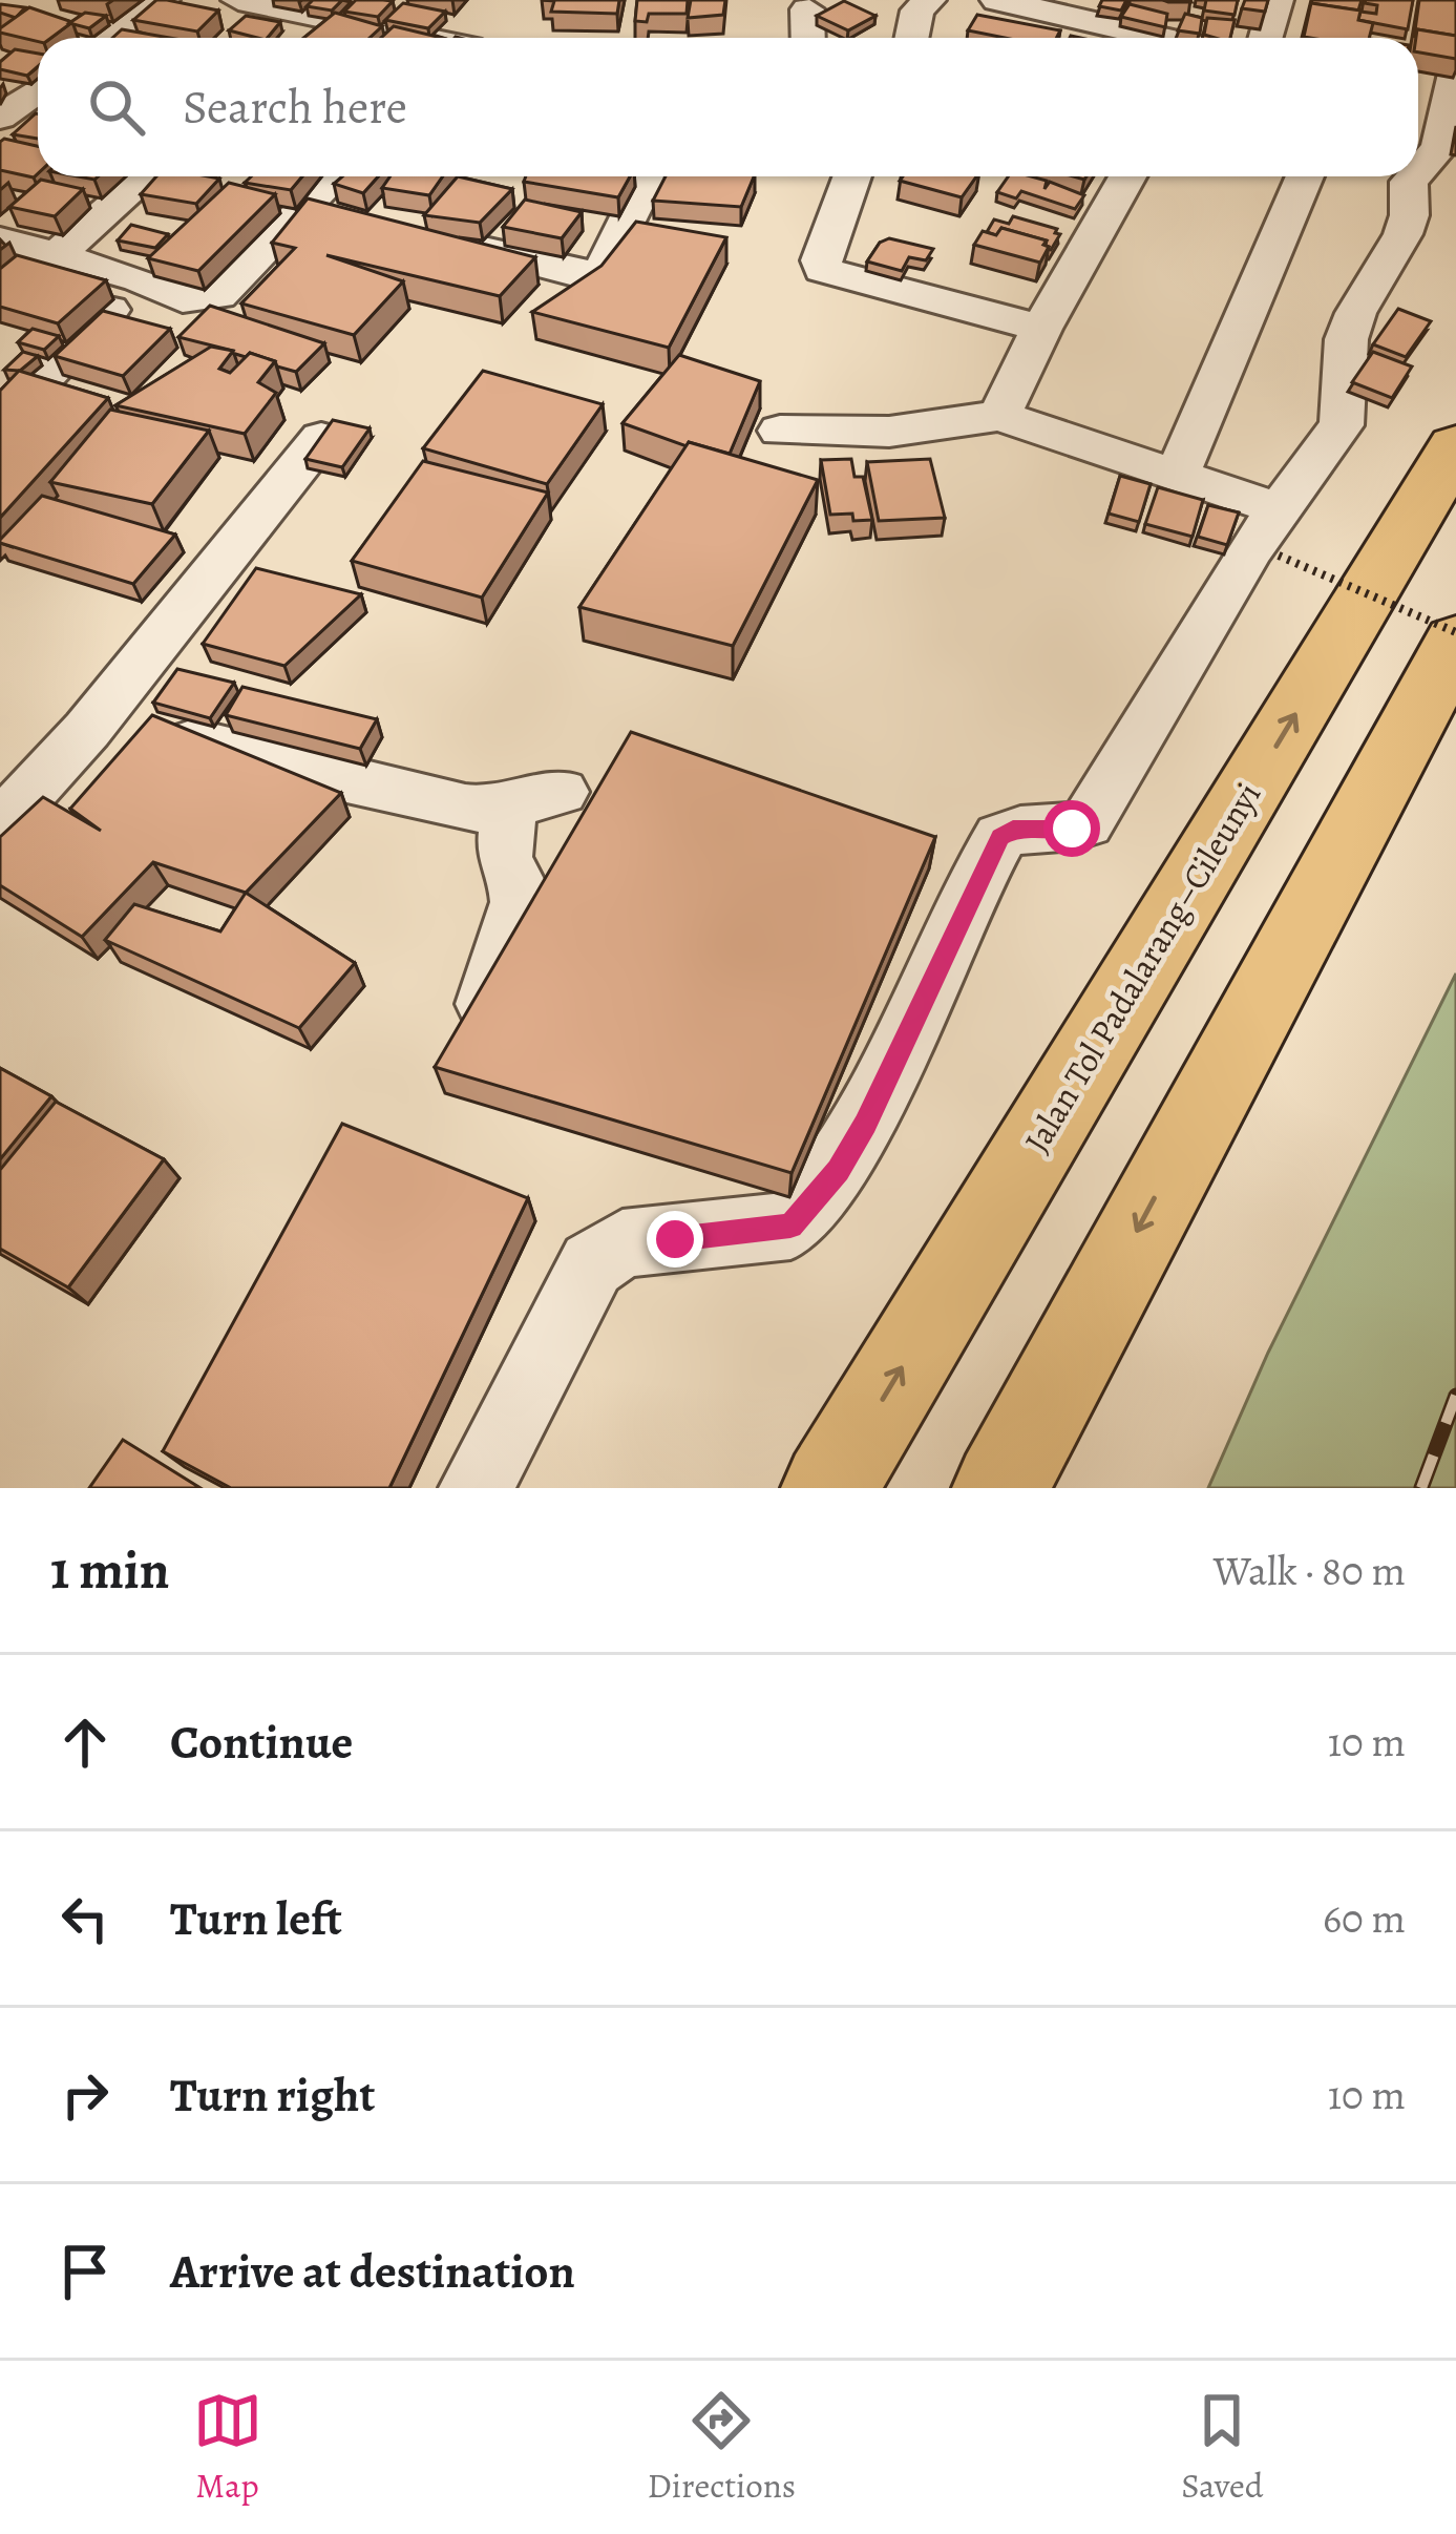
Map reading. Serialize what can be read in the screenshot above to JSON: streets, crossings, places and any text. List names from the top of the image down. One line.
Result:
{"streets":{"highway":["Jalan Tol Padalarang–Cileunyi"]},"page":{"search":"Search here","heading":["1 min","Walk · 80 m"],"list":[["Continue","10 m"],["Turn left","60 m"],["Turn right","10 m"],"Arrive at destination"],"nav":["Map","Directions","Saved"]}}
